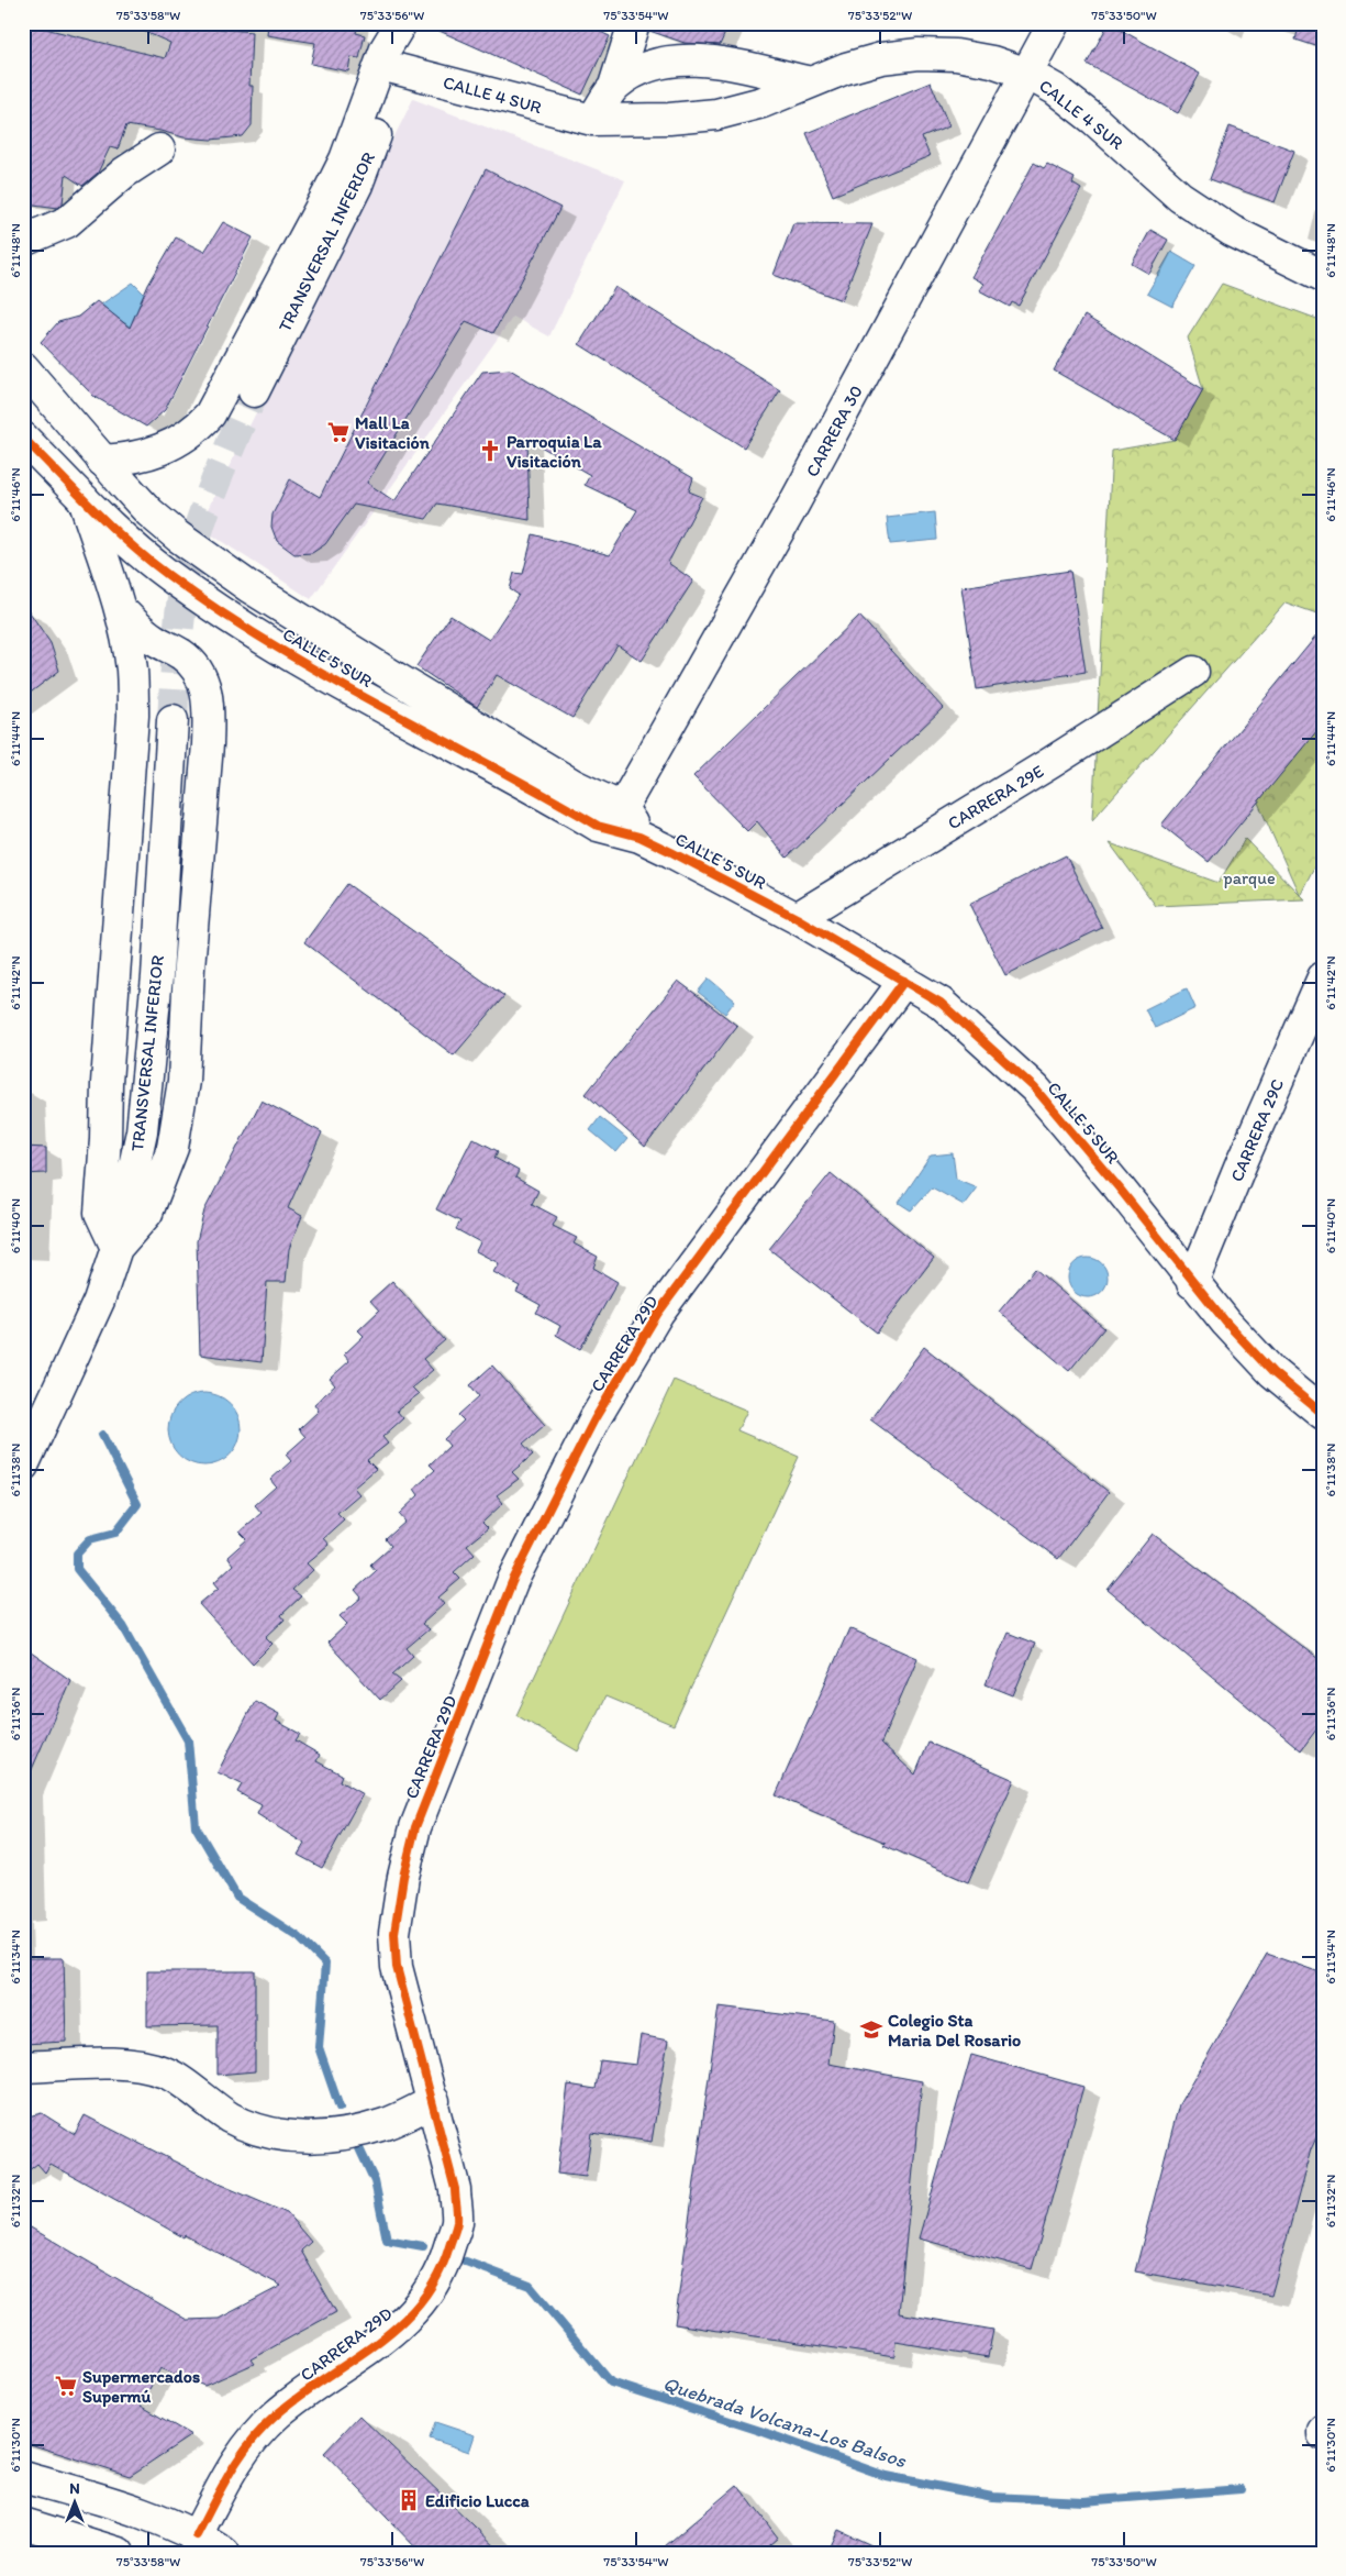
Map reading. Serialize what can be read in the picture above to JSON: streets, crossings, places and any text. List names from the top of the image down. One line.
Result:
{"streets":{"street":["CALLE 4 SUR","TRANSVERSAL INFERIOR","CARRERA 30","CALLE 5 SUR","CARRERA 29E","CARRERA 29C","CARRERA 29D"]},"crossings":[["CALLE 4 SUR","TRANSVERSAL INFERIOR"],["CALLE 4 SUR","CARRERA 30"],["CARRERA 30","CALLE 5 SUR"],["CALLE 5 SUR","CARRERA 29E"],["CALLE 5 SUR","CARRERA 29C"],["CALLE 5 SUR","CARRERA 29D"]],"water":["Quebrada Volcana-Los Balsos"],"parks":["parque"],"places":{"supermarket":["Mall La Visitación","Supermercados Supermú"],"church":["Parroquia La Visitación"],"school or university":["Colegio Sta Maria Del Rosario"],"building":["Edificio Lucca"]},"north":"top","coordinates":["75°33'58\"W","75°33'56\"W","75°33'54\"W","75°33'52\"W","75°33'50\"W","6°11'48\"N","6°11'46\"N","6°11'44\"N","6°11'42\"N","6°11'40\"N","6°11'38\"N","6°11'36\"N","6°11'34\"N","6°11'32\"N","6°11'30\"N"]}
